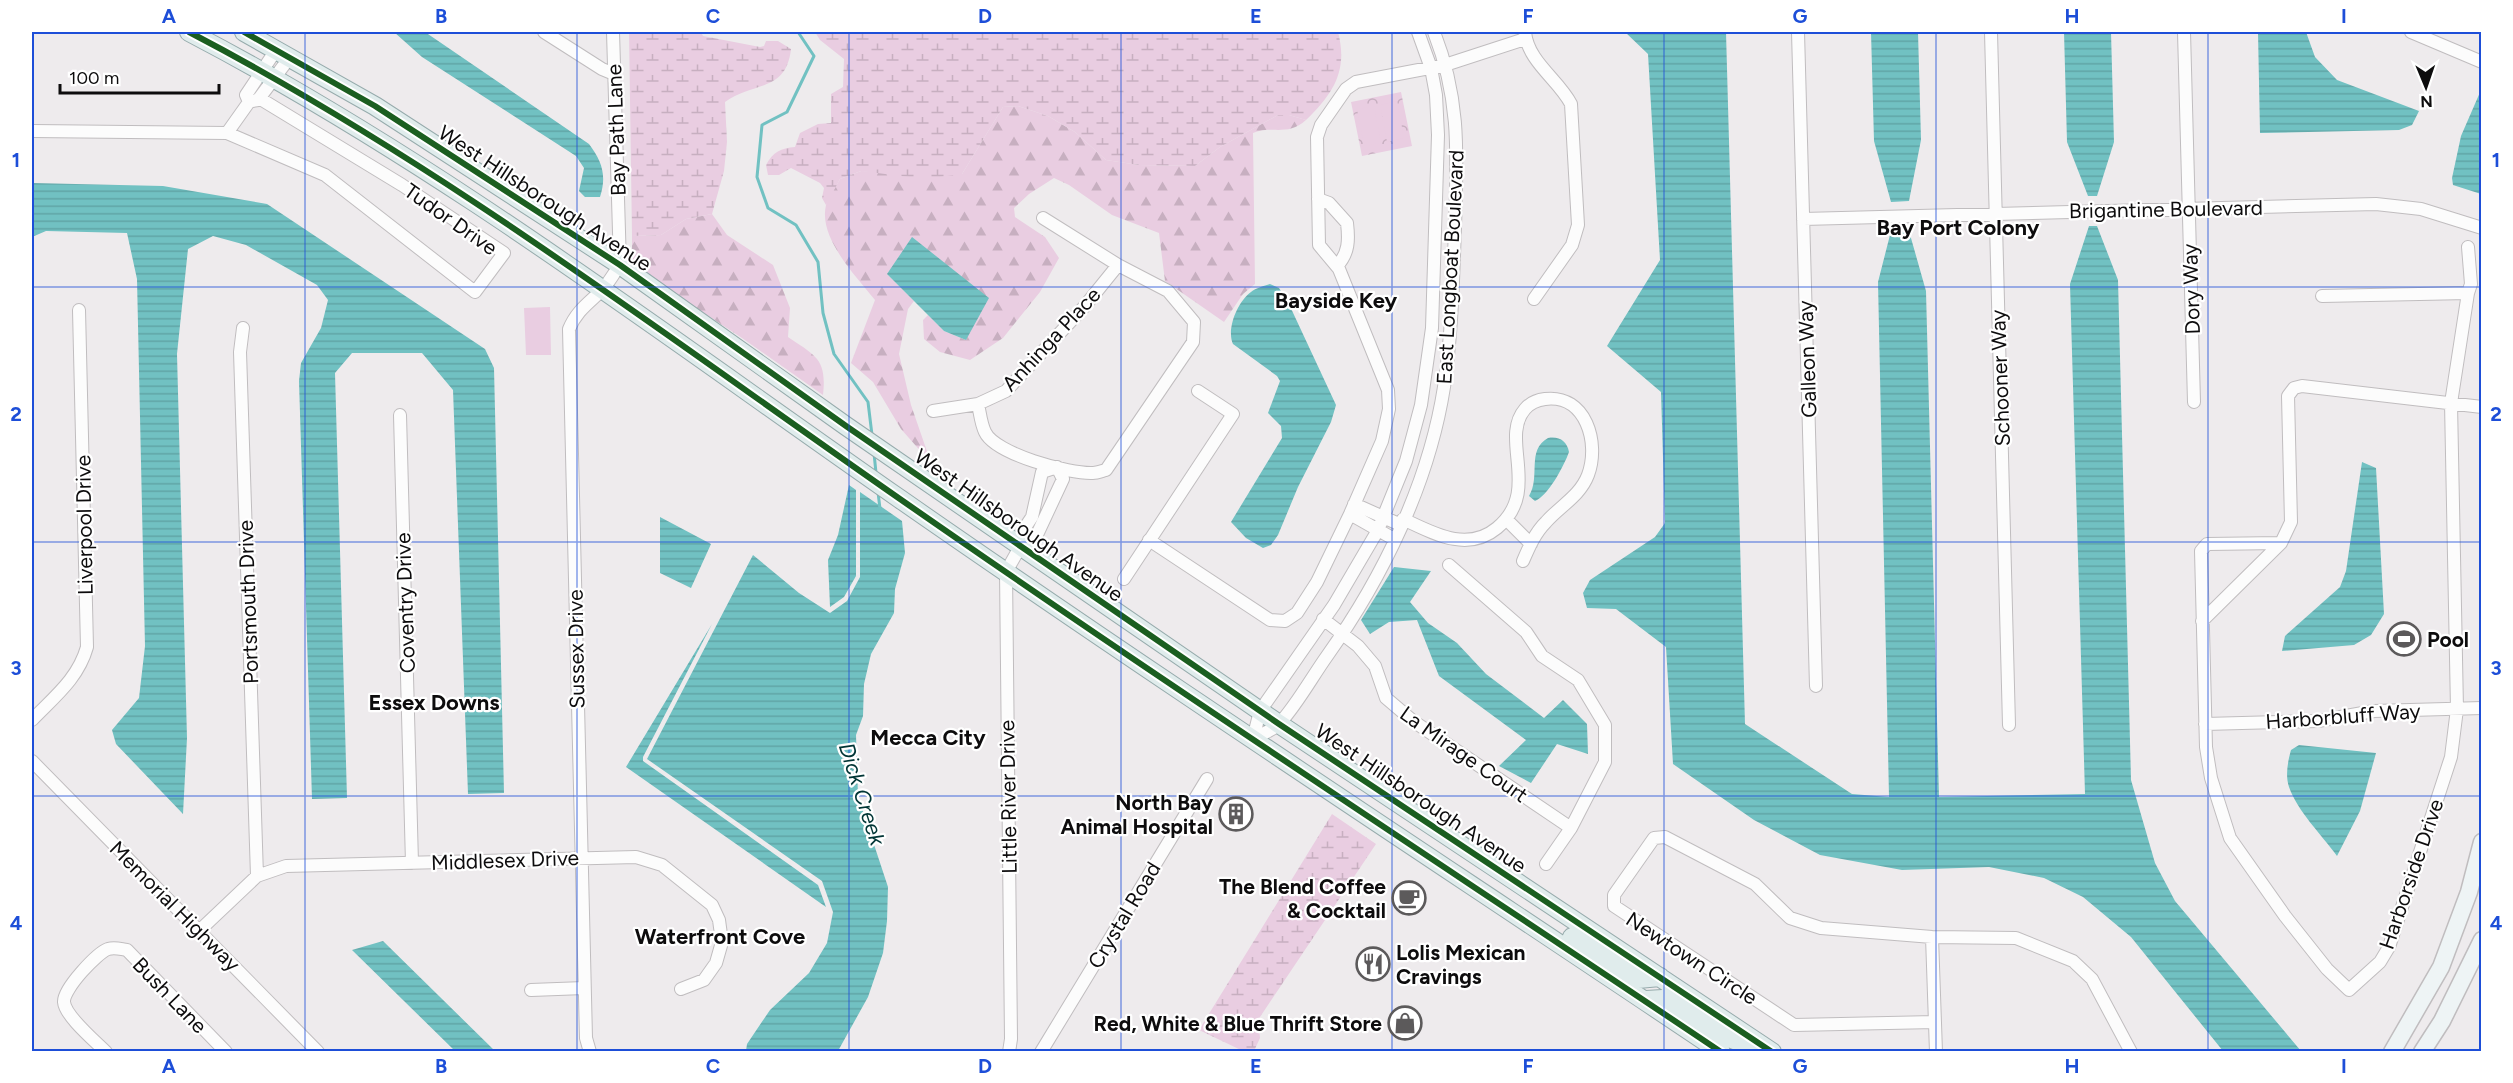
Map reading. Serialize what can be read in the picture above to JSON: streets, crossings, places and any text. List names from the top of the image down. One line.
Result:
{"streets":{"main road":["West Hillsborough Avenue"],"street":["Bay Path Lane","Brigantine Boulevard","Tudor Drive","East Longboat Boulevard","Dory Way","Anhinga Place","Galleon Way","Schooner Way","Liverpool Drive","Portsmouth Drive","Coventry Drive","Sussex Drive","Harborbluff Way","La Mirage Court","Little River Drive","Middlesex Drive","Harborside Drive","Memorial Highway","Crystal Road","Newtown Circle","Bush Lane"]},"crossings":[["Bay Path Lane","West Hillsborough Avenue"],["Bay Path Lane","Sussex Drive"],["West Hillsborough Avenue","East Longboat Boulevard"],["West Hillsborough Avenue","Sussex Drive"],["West Hillsborough Avenue","Little River Drive"],["Brigantine Boulevard","Dory Way"],["Brigantine Boulevard","Galleon Way"],["Brigantine Boulevard","Schooner Way"],["East Longboat Boulevard","La Mirage Court"],["Portsmouth Drive","Middlesex Drive"],["Coventry Drive","Middlesex Drive"],["Sussex Drive","Middlesex Drive"],["Harborbluff Way","Harborside Drive"],["Middlesex Drive","Memorial Highway"]],"districts":["Bay Port Colony","Bayside Key","Essex Downs","Mecca City","Waterfront Cove"],"water":["Dick Creek"],"places":{"sports":["Pool"],"building":["North Bay Animal Hospital"],"cafe":["The Blend Coffee & Cocktail"],"restaurant":["Lolis Mexican Cravings"],"shop":["Red, White & Blue Thrift Store"]},"scale_bar":"100 m","north":"bottom","grid":{"columns":["A","B","C","D","E","F","G","H","I"],"rows":["1","2","3","4"]}}
